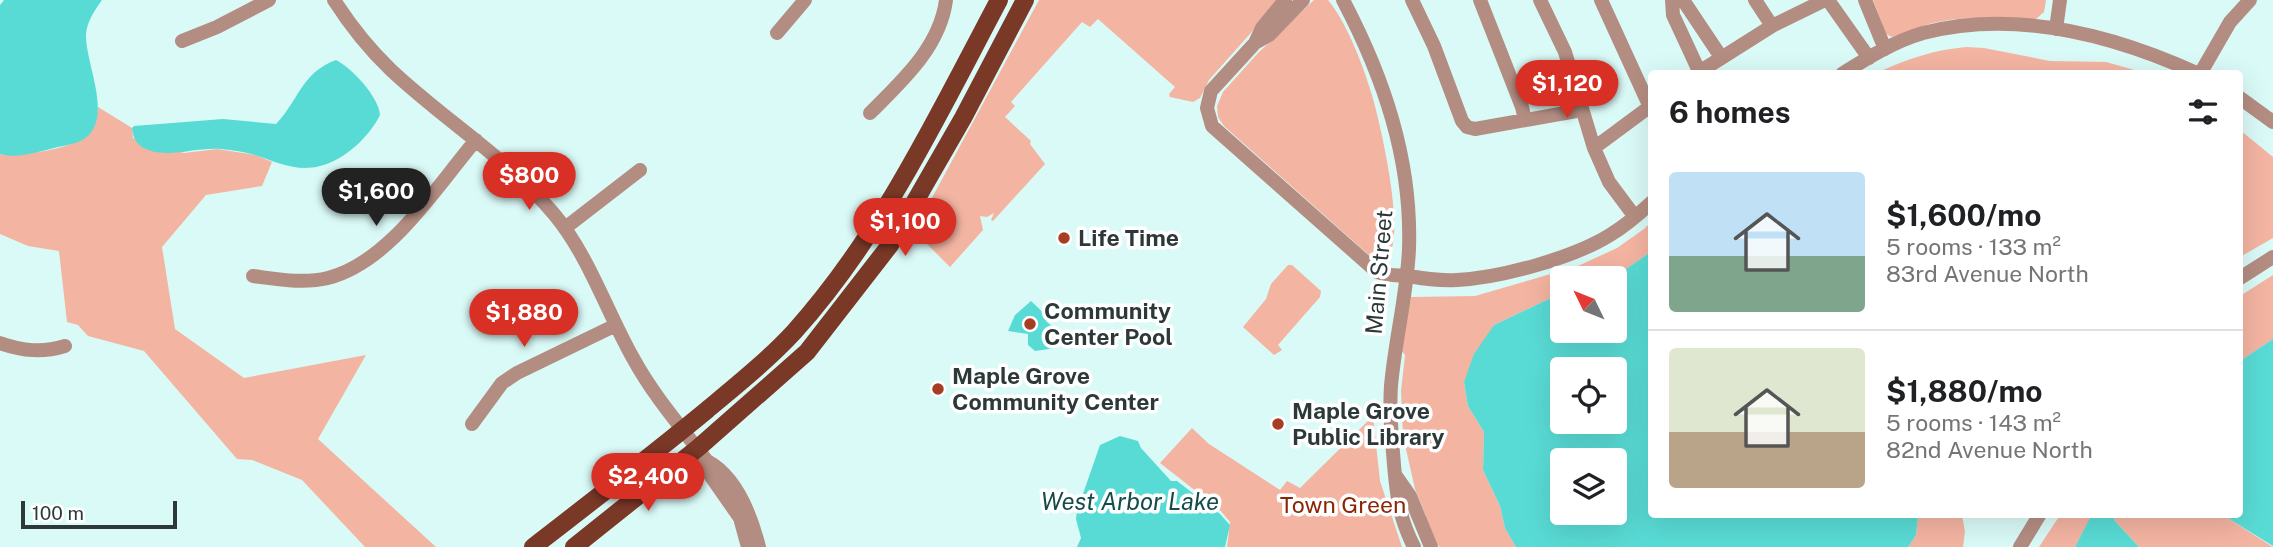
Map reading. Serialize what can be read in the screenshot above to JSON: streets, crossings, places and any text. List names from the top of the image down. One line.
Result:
{"streets":{"street":["Main Street"]},"water":["West Arbor Lake"],"parks":["Town Green"],"places":["Life Time","Community Center Pool","Maple Grove Community Center","Maple Grove Public Library"],"scale_bar":"100 m","north":"top left","page":{"price":["$1,120","$800","$1,600","$1,100","$1,880","$2,400"],"heading":"6 homes","list":[{"name":"$1,600/mo","note":"5 rooms · 133 m² · 83rd Avenue North"},{"name":"$1,880/mo","note":"5 rooms · 143 m² · 82nd Avenue North"}],"scale":"100 m"}}
